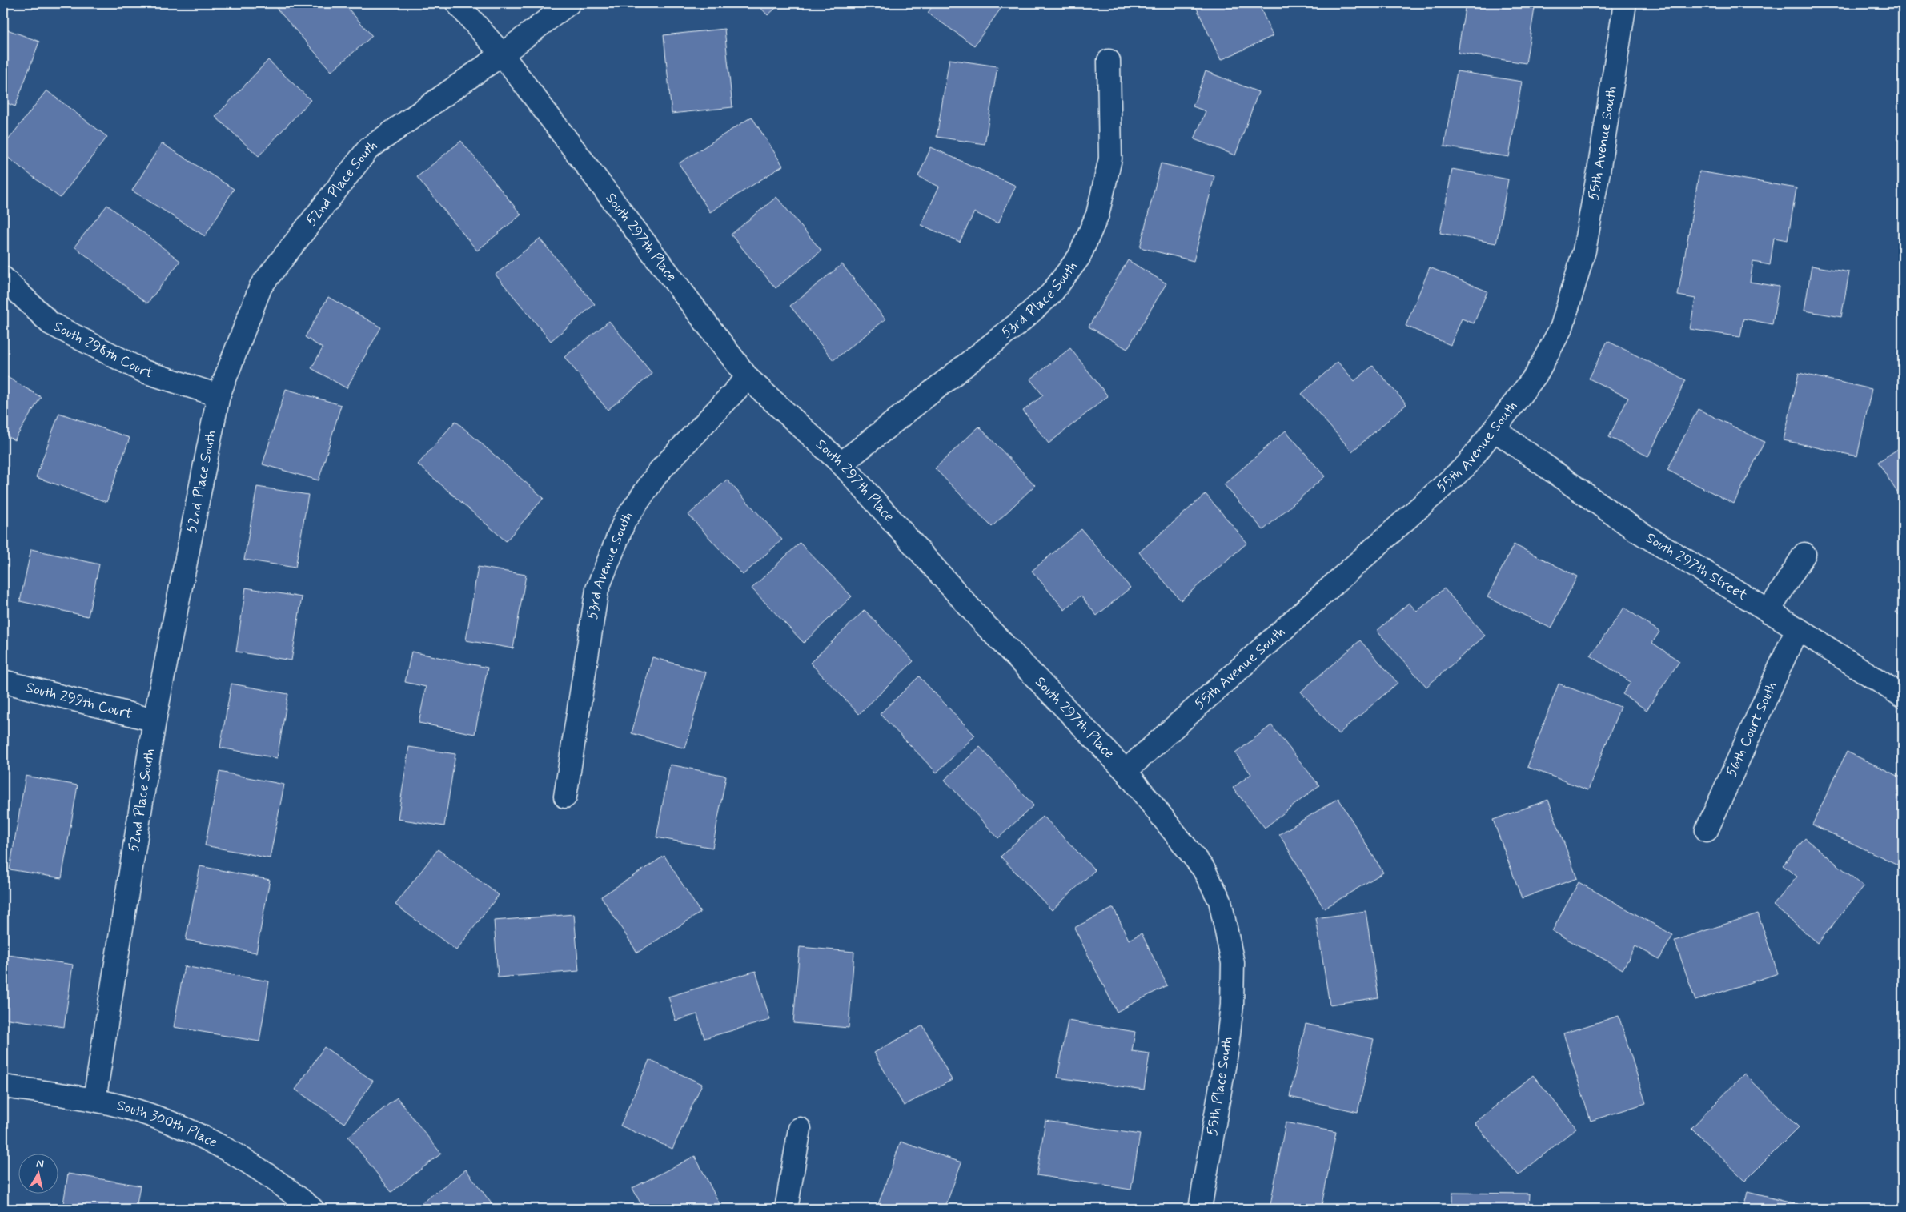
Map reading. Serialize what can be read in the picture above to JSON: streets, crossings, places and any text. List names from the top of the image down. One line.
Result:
{"streets":{"street":["55th Avenue South","52nd Place South","South 297th Place","53rd Place South","South 298th Court","53rd Avenue South","South 297th Street","South 299th Court","56th Court South","55th Place South","South 300th Place"]},"crossings":[["55th Avenue South","South 297th Place"],["55th Avenue South","South 297th Street"],["52nd Place South","South 297th Place"],["52nd Place South","South 298th Court"],["52nd Place South","South 299th Court"],["52nd Place South","South 300th Place"],["South 297th Place","53rd Place South"],["South 297th Place","53rd Avenue South"],["South 297th Place","55th Place South"],["South 297th Street","56th Court South"]],"north":"top"}
